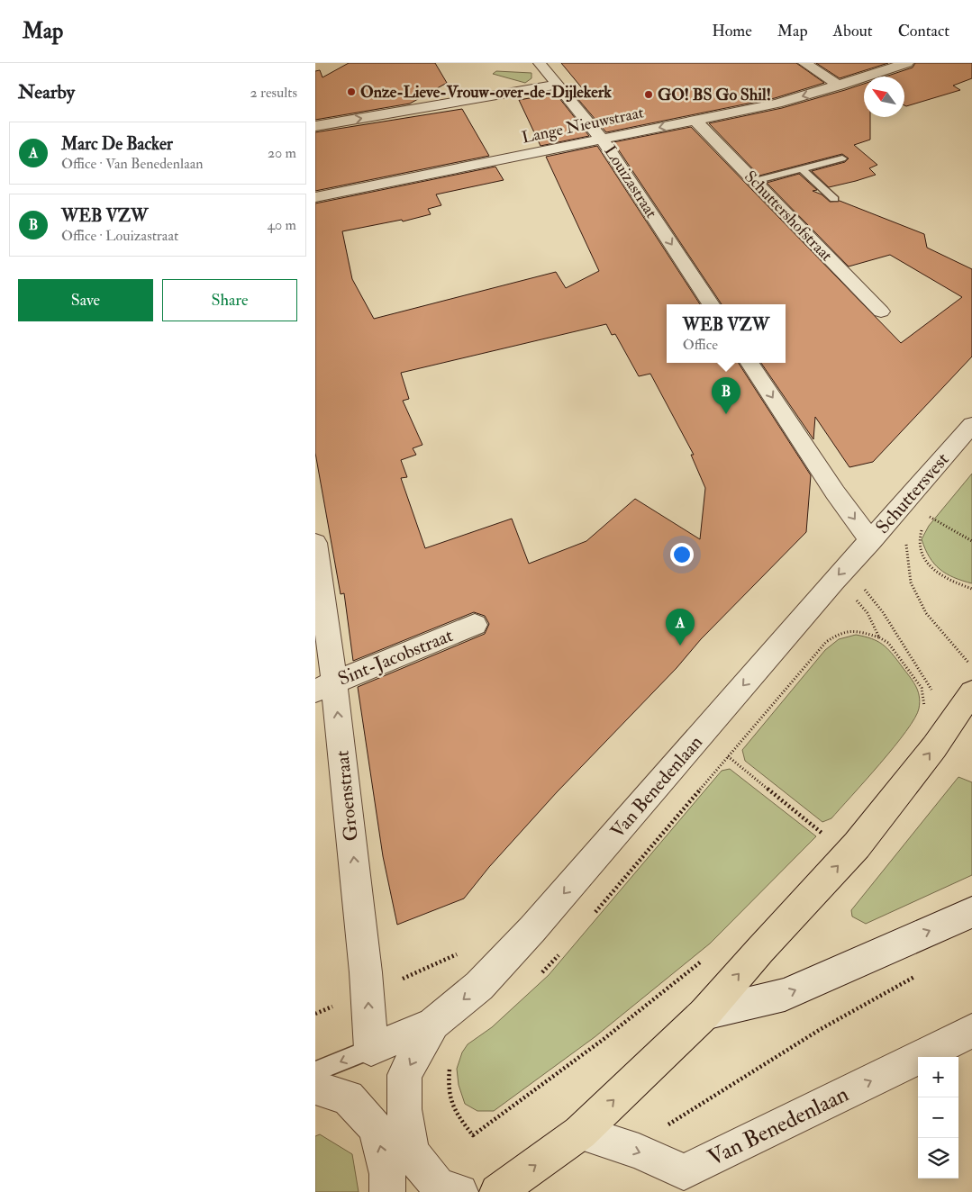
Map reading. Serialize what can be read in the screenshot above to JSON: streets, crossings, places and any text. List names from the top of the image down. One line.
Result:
{"streets":{"street":["Lange Nieuwstraat","Louizastraat","Schuttershofstraat","Schuttersvest","Sint-Jacobstraat","Van Benedenlaan","Groenstraat"]},"crossings":[["Lange Nieuwstraat","Louizastraat"],["Lange Nieuwstraat","Schuttershofstraat"],["Schuttersvest","Van Benedenlaan"],["Sint-Jacobstraat","Groenstraat"],["Van Benedenlaan","Groenstraat"]],"one_way":["Lange Nieuwstraat","Louizastraat","Groenstraat"],"places":["Onze-Lieve-Vrouw-over-de-Dijlekerk","GO! BS Go Shil!"],"north":"top left","page":{"header":"Map","nav":["Home","Map","About","Contact"],"heading":["Nearby","2 results"],"list":[{"mark":"A","name":"Marc De Backer","note":"Office · Van Benedenlaan","value":"20 m"},{"mark":"B","name":"WEB VZW","note":"Office · Louizastraat","value":"40 m"}],"buttons":["Save","Share"],"popup":["WEB VZW","Office"],"pins":["B","A"],"map_buttons":["+","−"]}}
